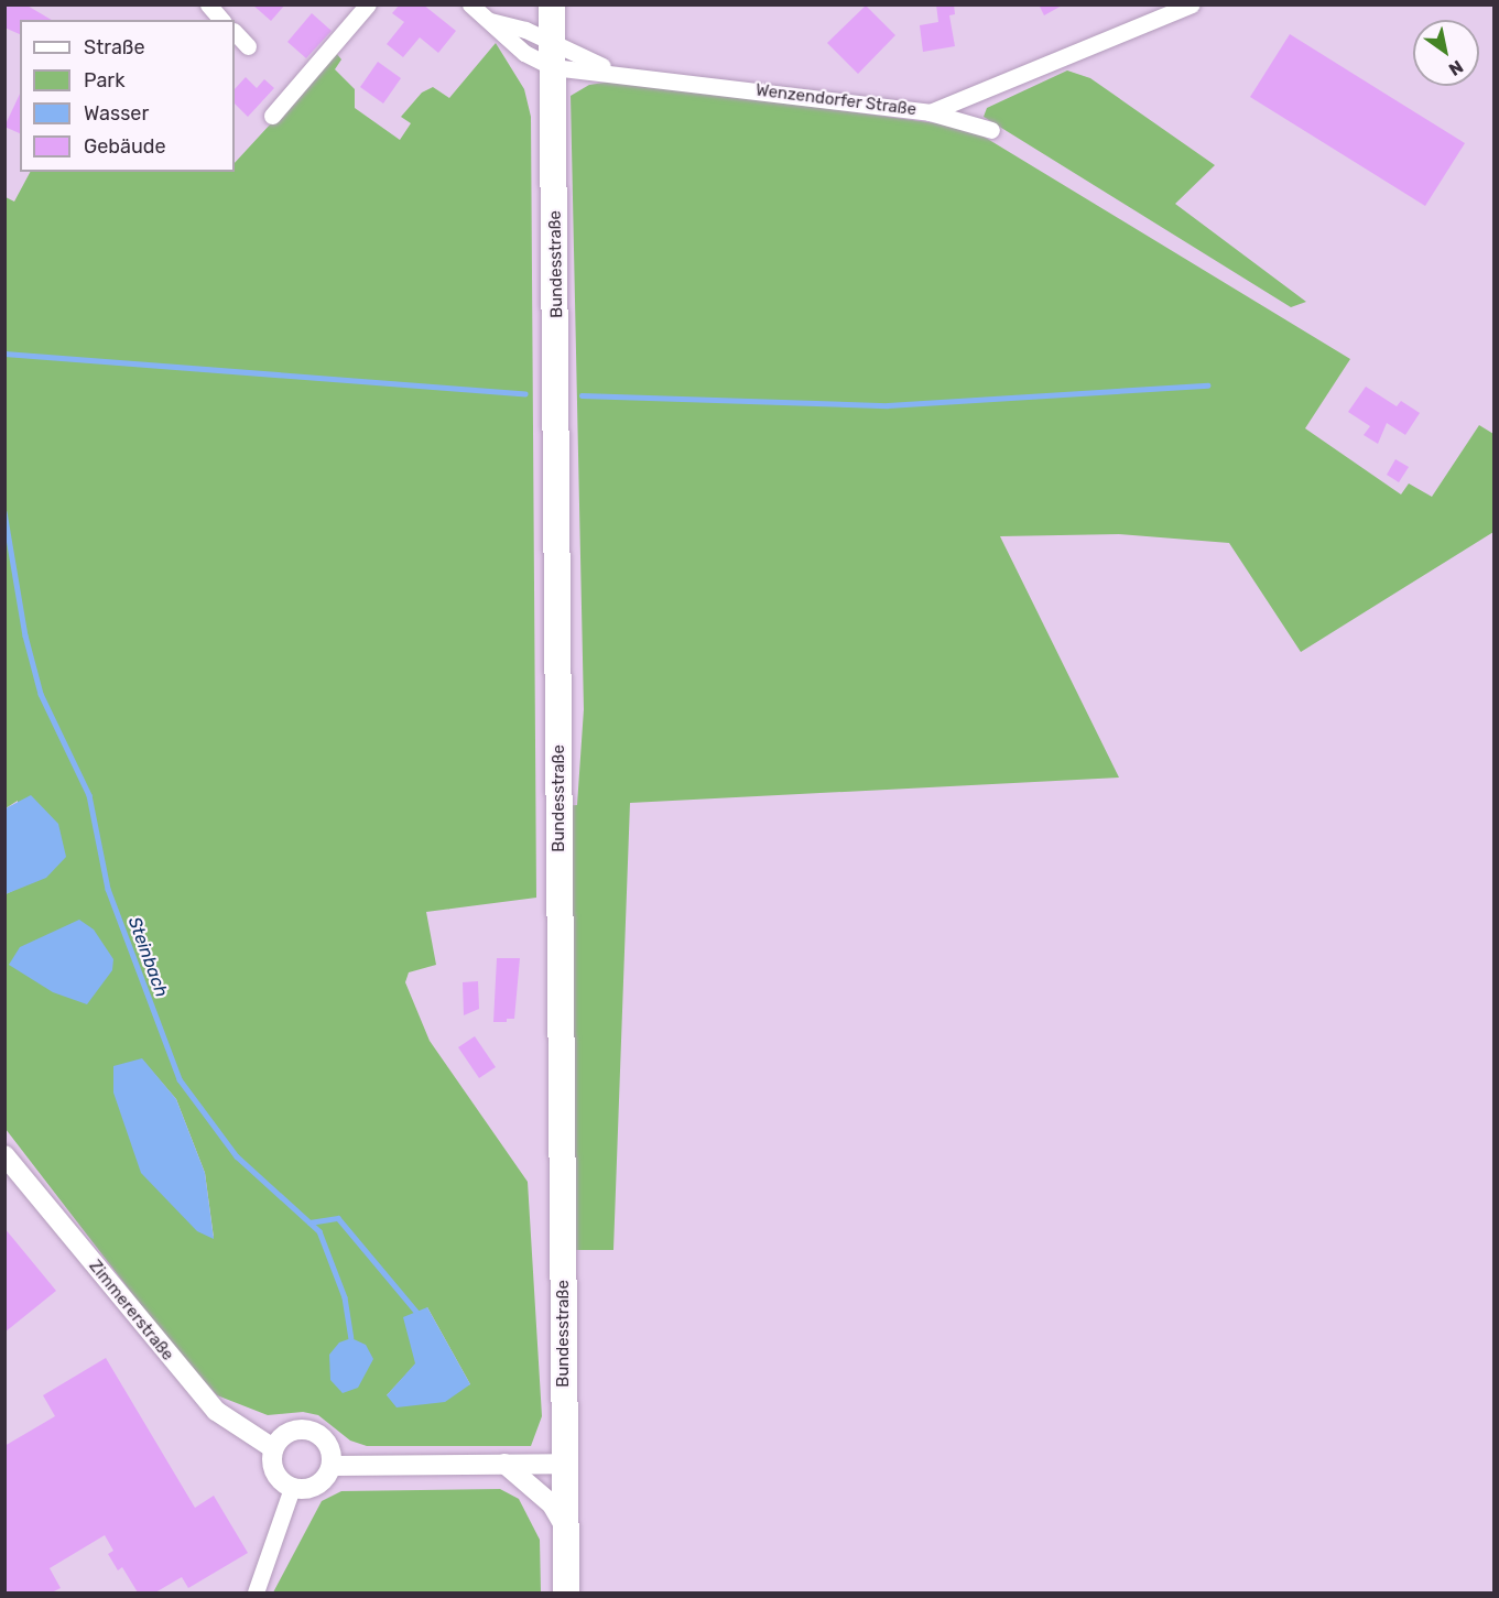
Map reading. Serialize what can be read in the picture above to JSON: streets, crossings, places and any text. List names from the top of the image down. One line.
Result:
{"streets":{"main road":["Bundesstraße"],"street":["Wenzendorfer Straße","Zimmererstraße"]},"crossings":[["Wenzendorfer Straße","Bundesstraße"]],"water":["Steinbach"],"legend":["Straße","Park","Wasser","Gebäude"],"north":"bottom right"}
